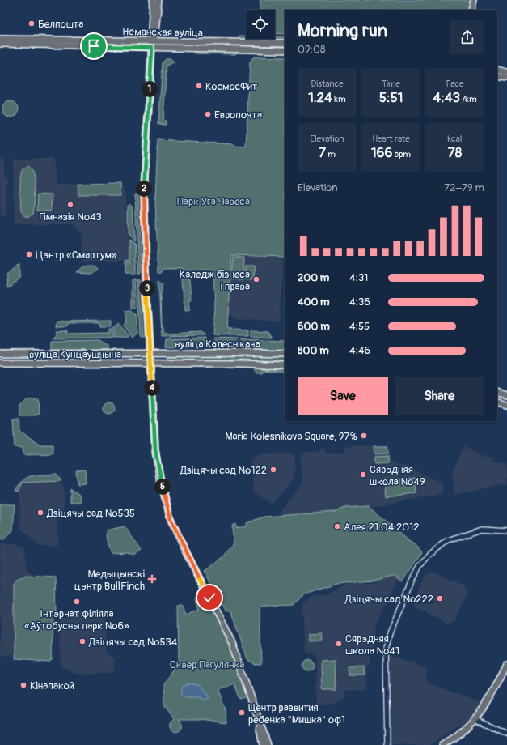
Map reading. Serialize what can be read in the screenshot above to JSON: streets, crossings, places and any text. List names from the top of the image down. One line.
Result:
{"streets":{"main road":["Нёманская вуліца","вуліца Калеснікава","вуліца Кунцаўшчына"]},"crossings":[["вуліца Калеснікава","вуліца Кунцаўшчына"]],"parks":["Парк Уга Чавеса","Сквер Пагулянка"],"places":{"other":["Белпошта","КосмосФит","Европочта","Гімназія №43","Цэнтр «Смартум»","Каледж бізнеса і права","Maria Kolesnikova Square, 97%","Дзіцячы сад №122","Сярэдняя школа №49","Дзіцячы сад №535","Алея 21.04.2012","Дзіцячы сад №222","Інтэрнат філіяла «Аўтобусны парк №6»","Дзіцячы сад №534","Сярэдняя школа №41","Кінапакой","Центр развития ребенка \"Мишка\" оф1"],"health":["Медыцынскі цэнтр BullFinch"]},"page":{"heading":["Morning run","09:08"],"stats":[["Distance","1.24 km"],["Time","5:51"],["Pace","4:43 /km"],["Elevation","7 m"],["Heart rate","166 bpm"],["kcal","78"]],"pins":["1","2","3","4","5"],"chart":["Elevation","72–79 m"],"list":[{"name":"200 m","note":"4:31"},{"name":"400 m","note":"4:36"},{"name":"600 m","note":"4:55"},{"name":"800 m","note":"4:46"}],"buttons":["Save","Share"]}}
